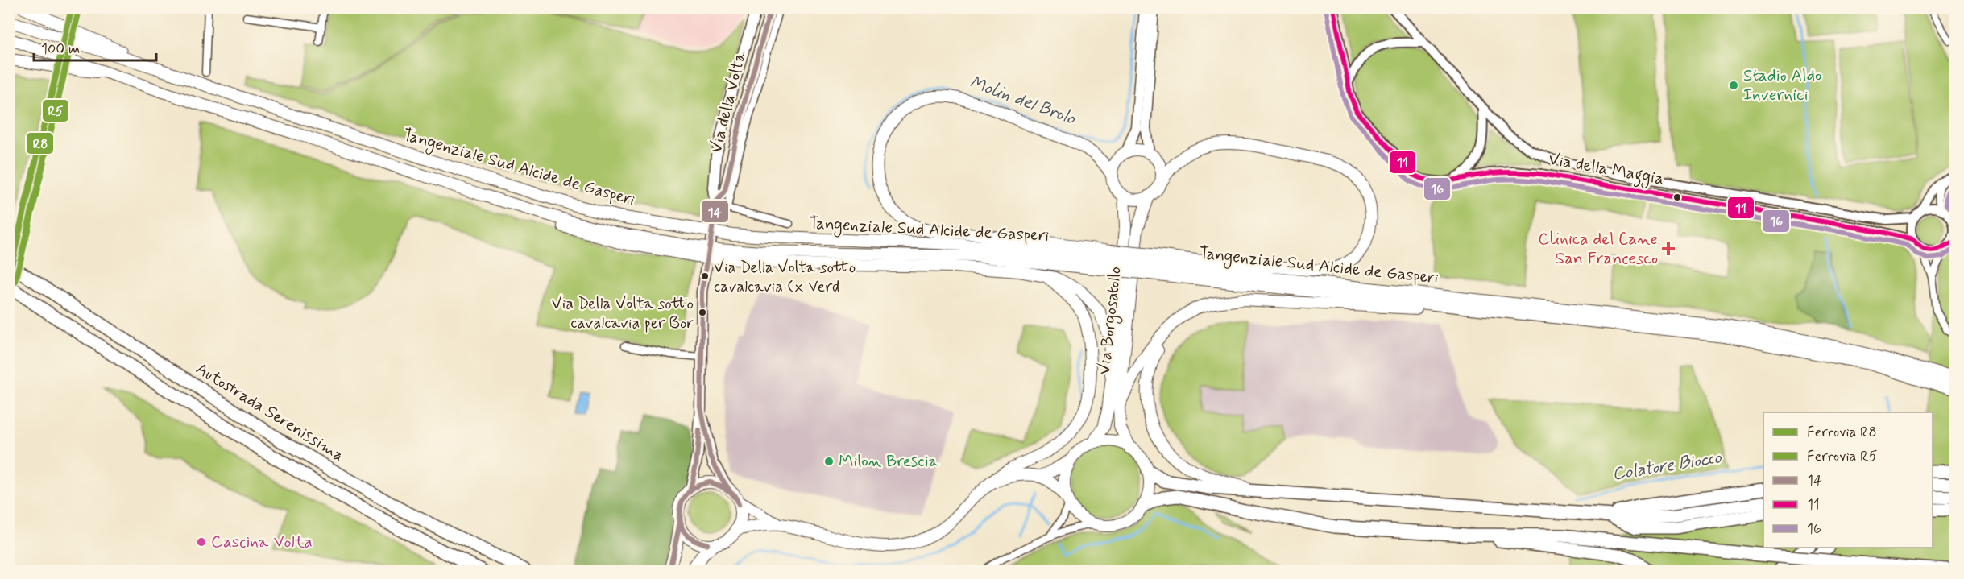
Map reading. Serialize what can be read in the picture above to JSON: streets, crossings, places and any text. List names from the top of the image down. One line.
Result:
{"streets":{"highway":["Autostrada Serenissima"],"main road":["Via della Volta","Tangenziale Sud Alcide de Gasperi","Via Borgosatollo"],"street":["Via della Maggia"]},"water":["Molin del Brolo","Colatore Biocco"],"places":{"other":["Stadio Aldo Invernici","Via Della Volta sotto cavalcavia (x Verd","Via Della Volta sotto cavalcavia per Bor","Milon Brescia","Cascina Volta"],"health":["Clinica del Cane San Francesco"]},"lines":["rail line R8","transit line 14","transit line 11","rail line R5","transit line 16"],"legend":["Ferrovia R8","Ferrovia R5","14","11","16"],"scale_bar":"100 m"}
